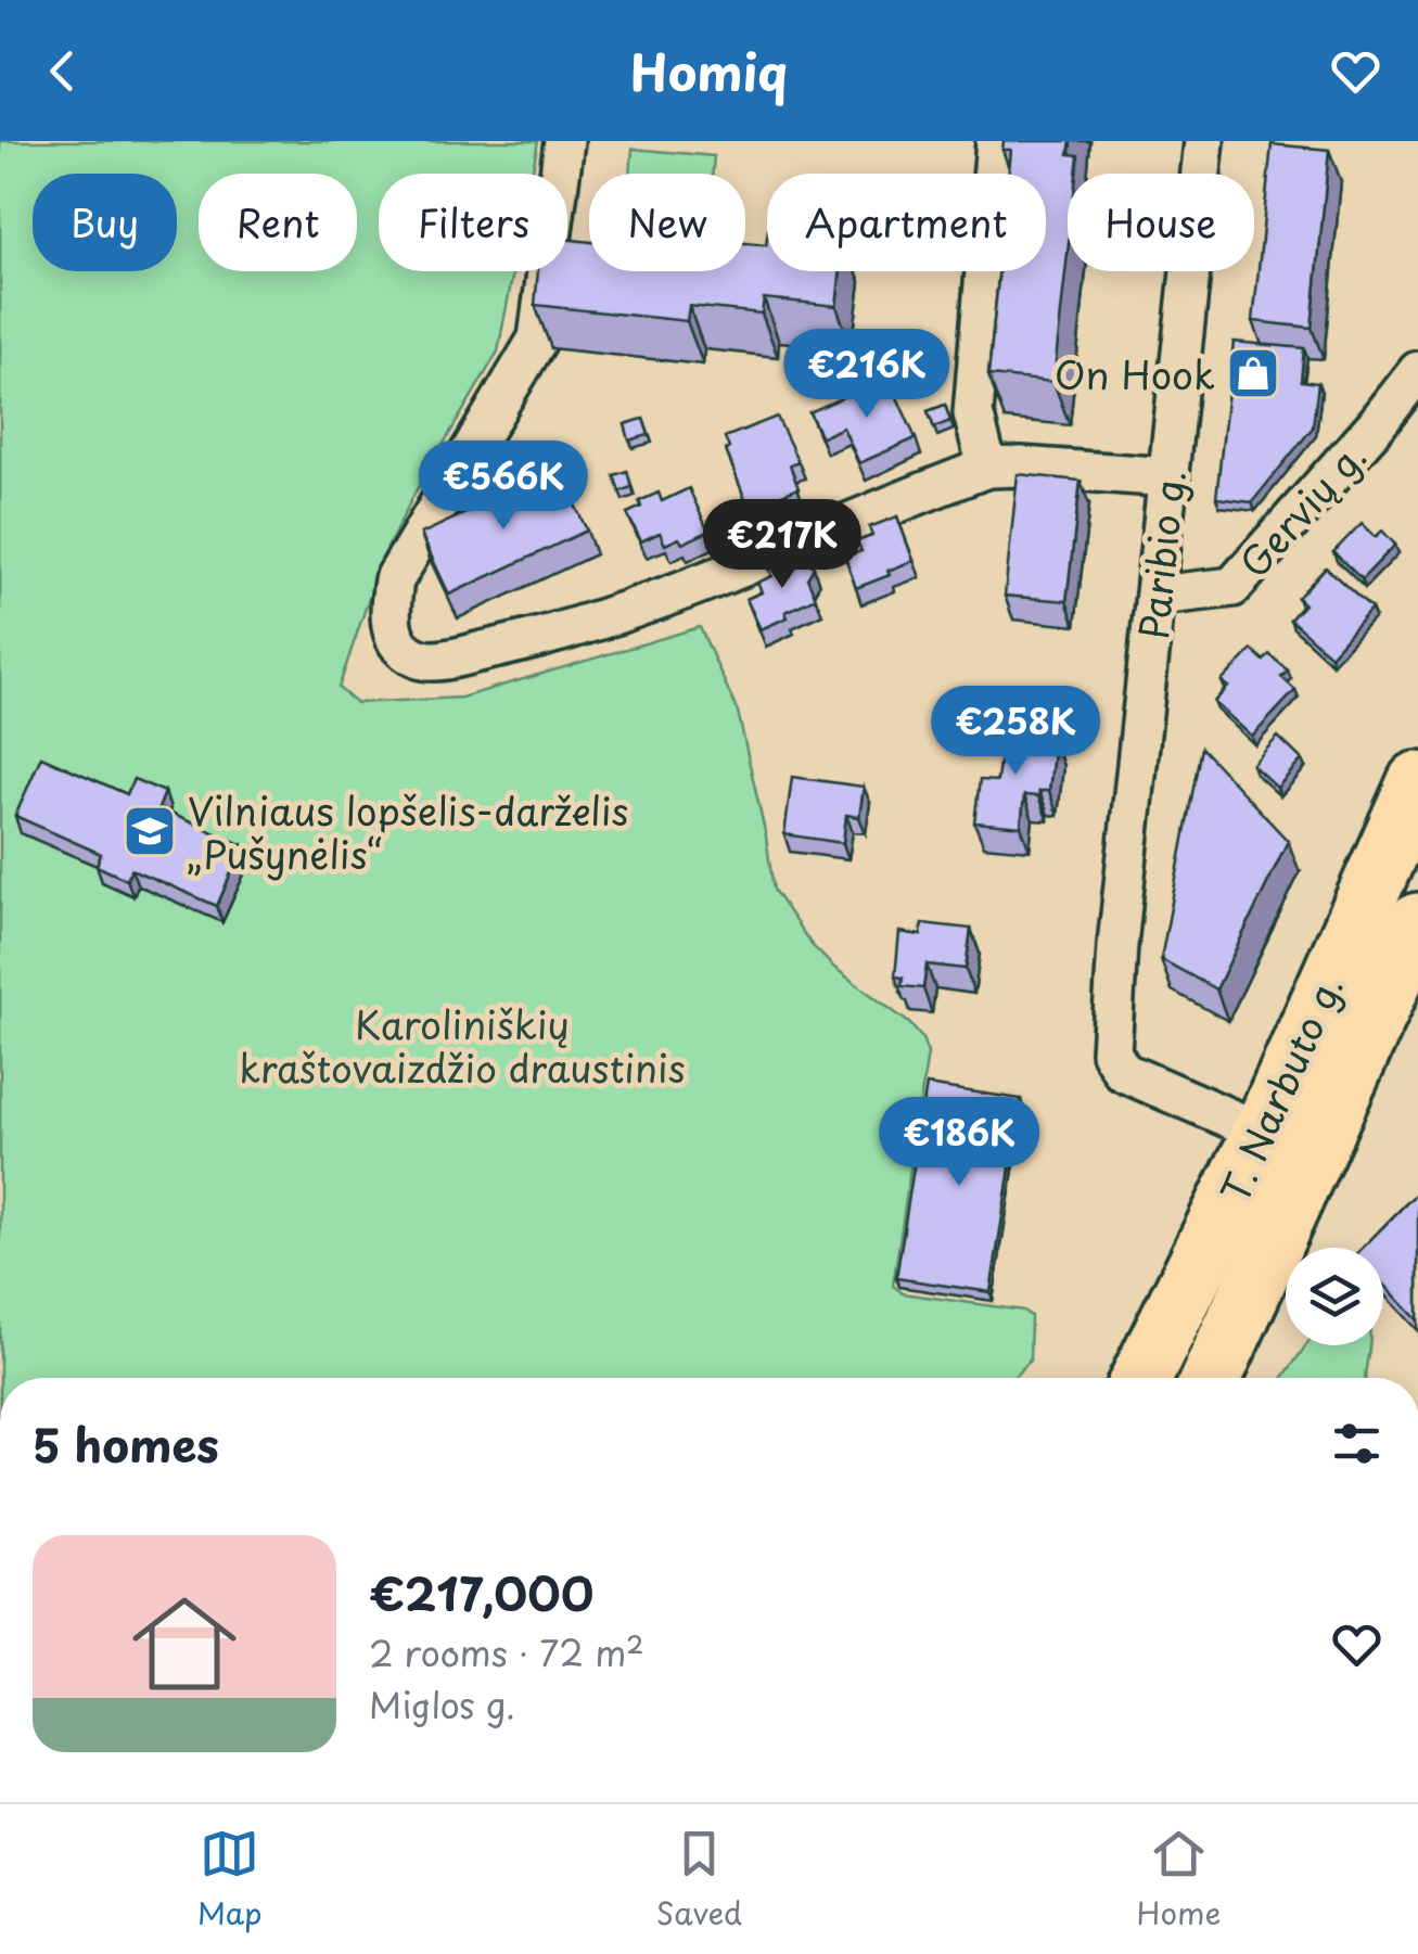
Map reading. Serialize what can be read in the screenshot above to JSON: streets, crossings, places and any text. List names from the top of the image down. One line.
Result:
{"streets":{"main road":["T. Narbuto g."],"street":["Gervių g.","Paribio g."]},"crossings":[["Gervių g.","Paribio g."],["Paribio g.","T. Narbuto g."]],"parks":["Karoliniškių kraštovaizdžio draustinis"],"places":{"shop":["On Hook"],"school or university":["Vilniaus lopšelis-darželis „Pušynėlis“"]},"page":{"header":"Homiq","chip":["Buy","Rent","Filters","New","Apartment","House"],"price":["€216K","€566K","€217K","€258K","€186K"],"heading":"5 homes","list":[{"name":"€217,000","note":"2 rooms · 72 m² · Miglos g."}],"tabs":["Map","Saved","Home"]}}
